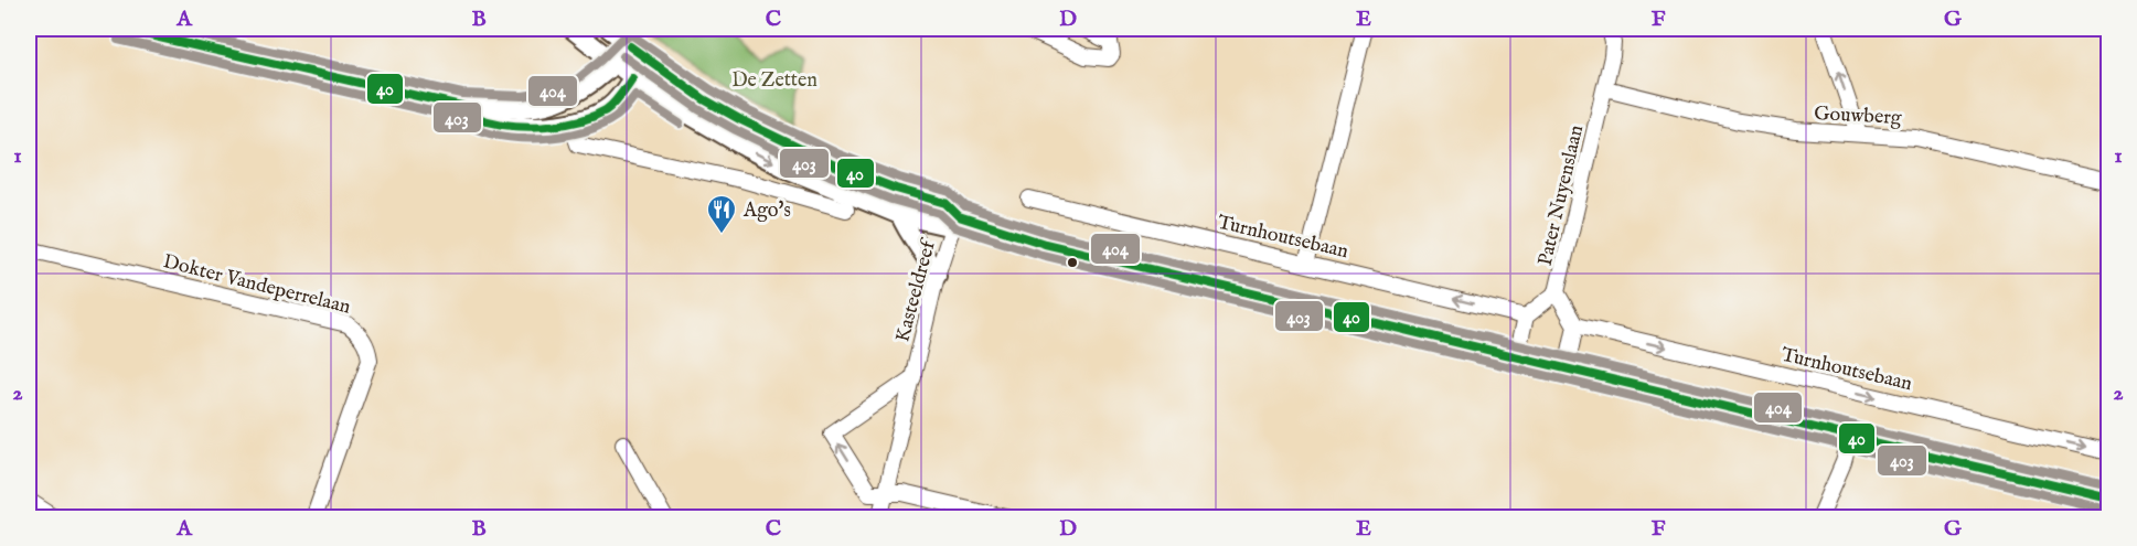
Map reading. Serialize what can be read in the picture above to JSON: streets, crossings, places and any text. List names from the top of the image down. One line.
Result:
{"streets":{"street":["Gouwberg","Pater Nuyenslaan","Turnhoutsebaan","Dokter Vandeperrelaan","Kasteeldreef"]},"crossings":[["Gouwberg","Pater Nuyenslaan"],["Pater Nuyenslaan","Turnhoutsebaan"]],"parks":["De Zetten"],"places":{"restaurant":["Ago's"]},"lines":["transit line 40","transit line 404","transit line 403"],"grid":{"columns":["A","B","C","D","E","F","G"],"rows":["1","2"]}}
